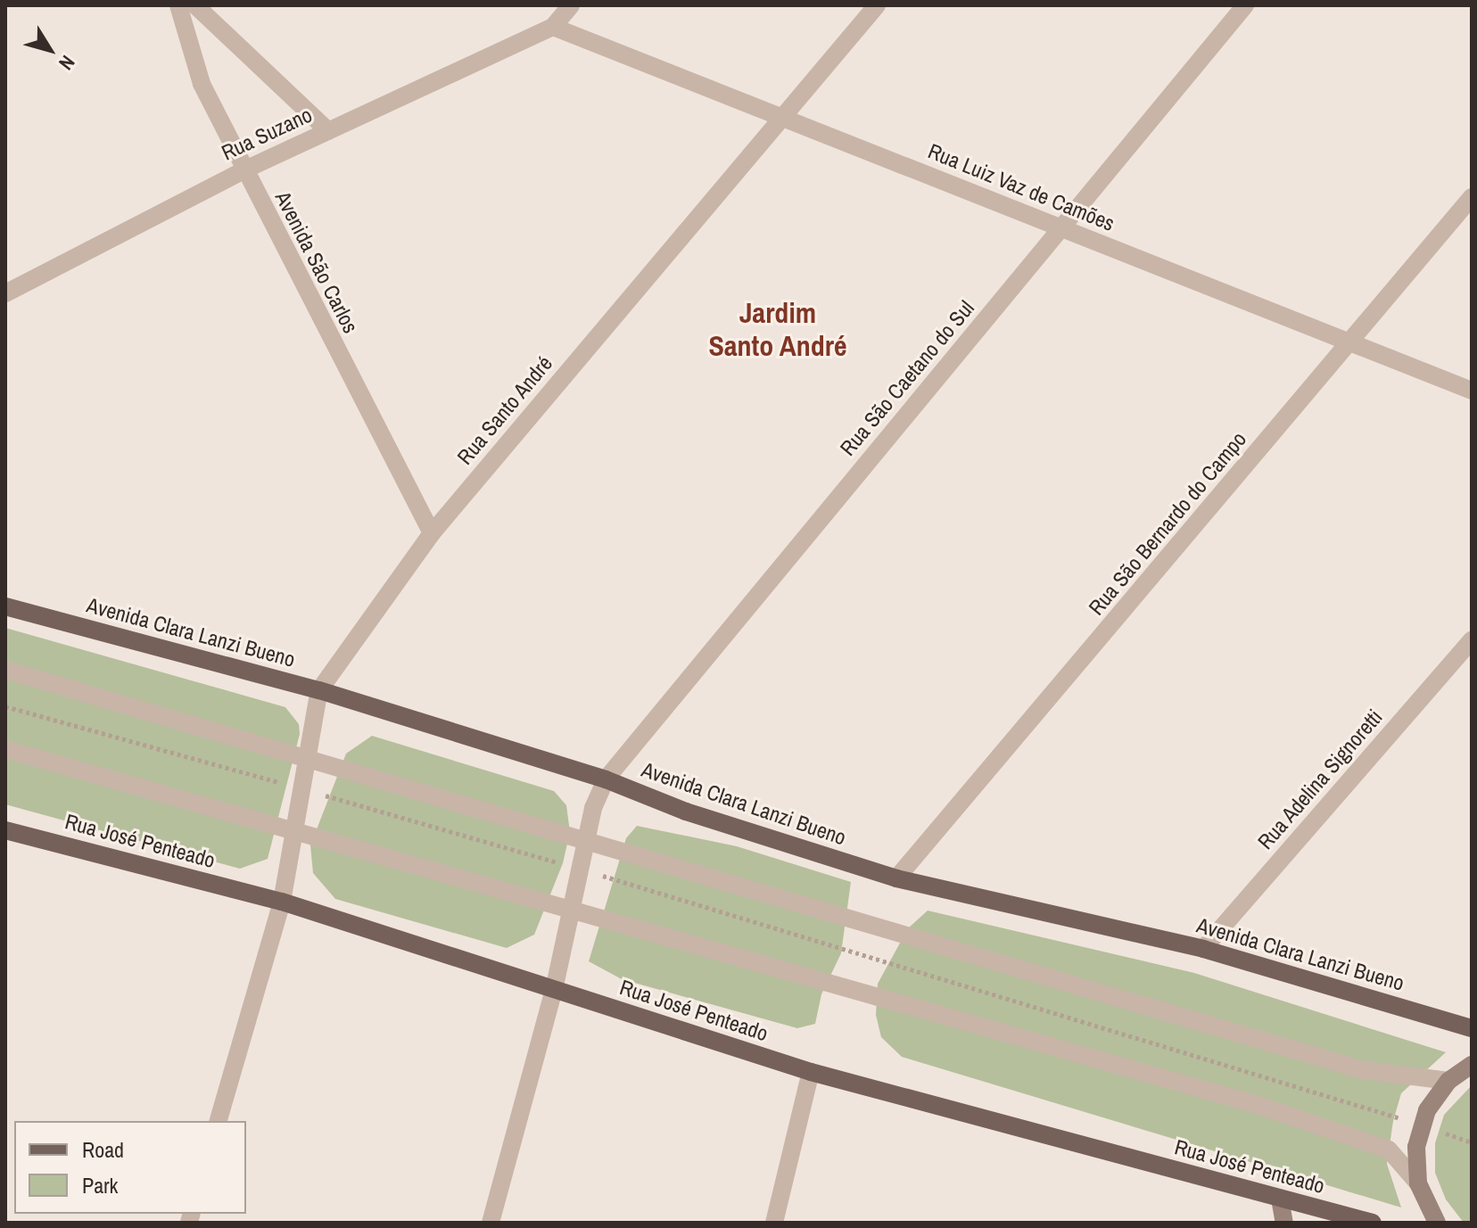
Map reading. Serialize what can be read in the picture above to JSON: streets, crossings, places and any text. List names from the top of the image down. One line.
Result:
{"streets":{"main road":["Avenida Clara Lanzi Bueno","Rua José Penteado"],"street":["Rua Suzano","Rua Luiz Vaz de Camões","Avenida São Carlos","Rua São Caetano do Sul","Rua Santo André","Rua São Bernardo do Campo","Rua Adelina Signoretti"]},"crossings":[["Rua Suzano","Rua Luiz Vaz de Camões"],["Rua Suzano","Avenida São Carlos"],["Rua Luiz Vaz de Camões","Rua São Caetano do Sul"],["Rua Luiz Vaz de Camões","Rua Santo André"],["Rua Luiz Vaz de Camões","Rua São Bernardo do Campo"],["Avenida São Carlos","Rua Santo André"],["Rua São Caetano do Sul","Avenida Clara Lanzi Bueno"],["Rua Santo André","Avenida Clara Lanzi Bueno"],["Rua Santo André","Rua José Penteado"],["Rua São Bernardo do Campo","Avenida Clara Lanzi Bueno"],["Avenida Clara Lanzi Bueno","Rua Adelina Signoretti"]],"districts":["Jardim Santo André"],"legend":["Road","Park"],"north":"bottom right"}
